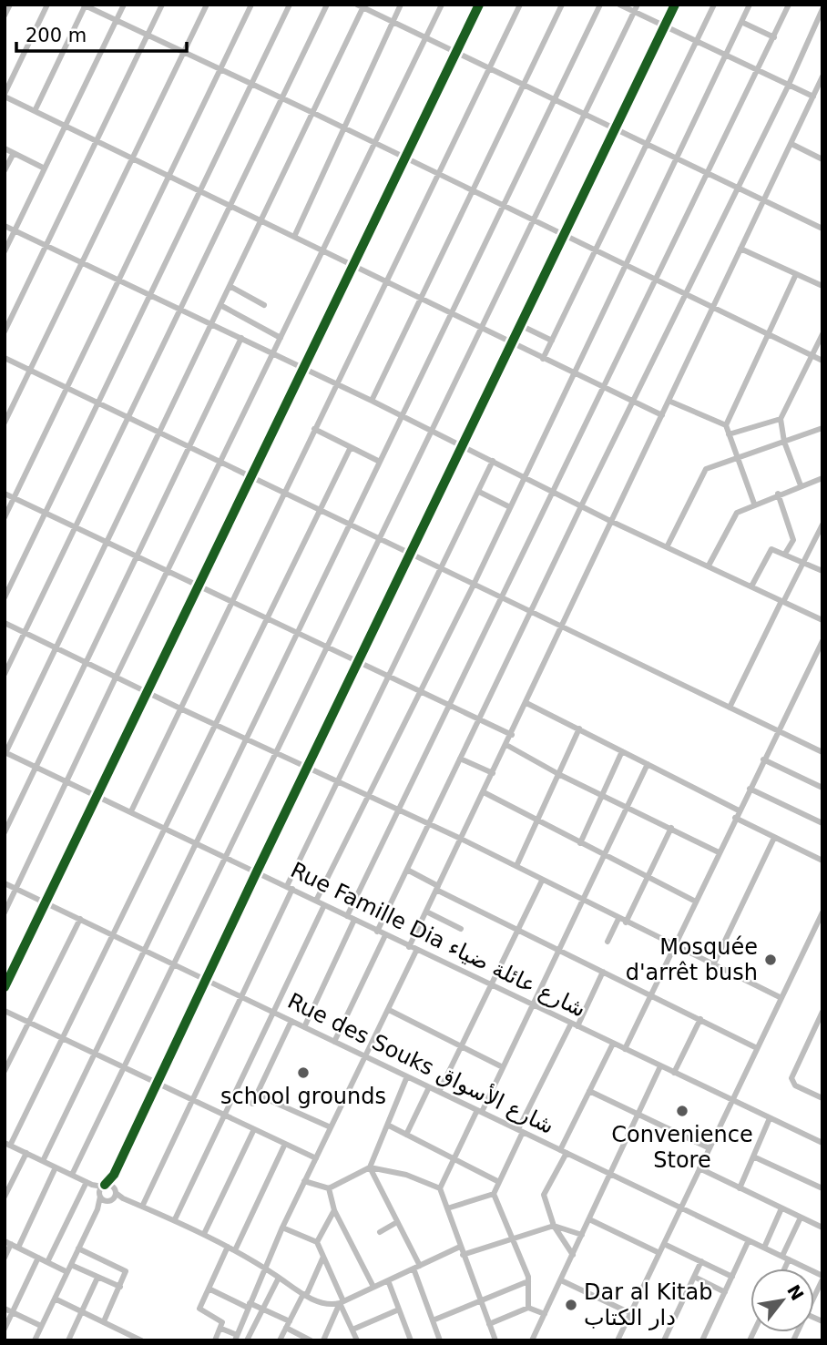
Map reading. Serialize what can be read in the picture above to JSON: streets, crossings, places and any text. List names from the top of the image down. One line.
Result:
{"streets":{"street":["Rue Famille Dia شارع عائلة ضياء","Rue des Souks شارع الأسواق"]},"places":["Mosquée d'arrêt bush","school grounds","Convenience Store","Dar al Kitab دار الكتاب"],"scale_bar":"200 m","north":"top right"}
